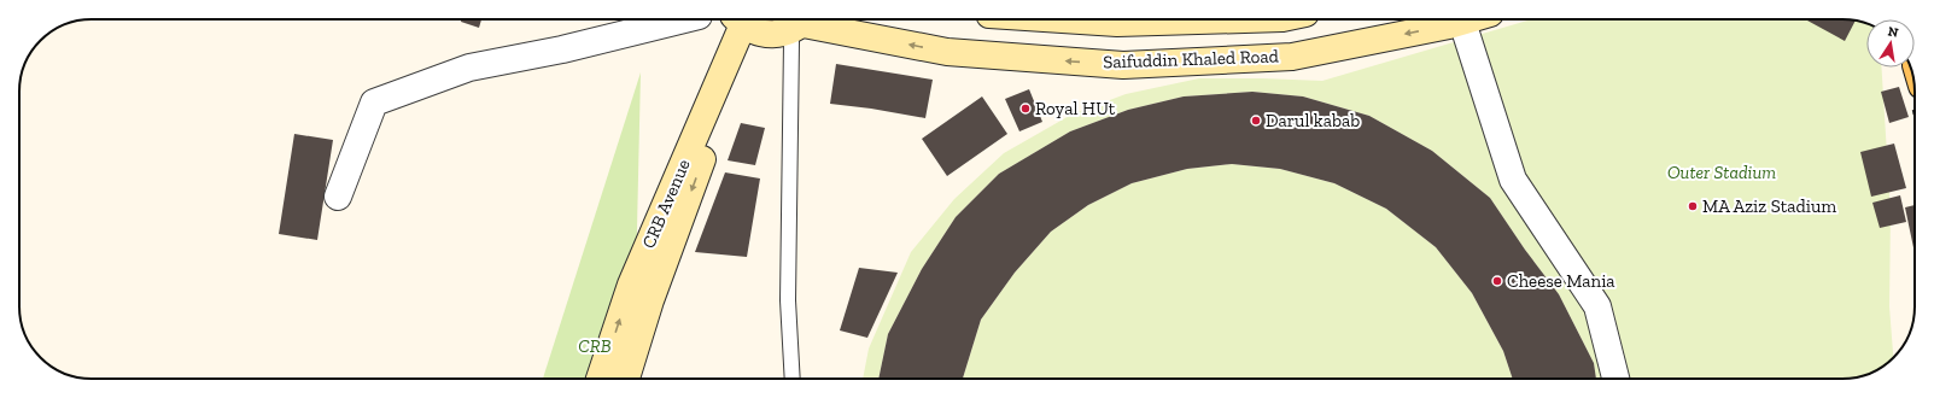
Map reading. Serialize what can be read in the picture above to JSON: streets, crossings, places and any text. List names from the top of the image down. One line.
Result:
{"streets":{"main road":["Saifuddin Khaled Road","CRB Avenue"]},"crossings":[["Saifuddin Khaled Road","CRB Avenue"]],"parks":["Outer Stadium","CRB"],"places":["Royal HUt","Darul kabab","MA Aziz Stadium","Cheese Mania"],"north":"top"}
